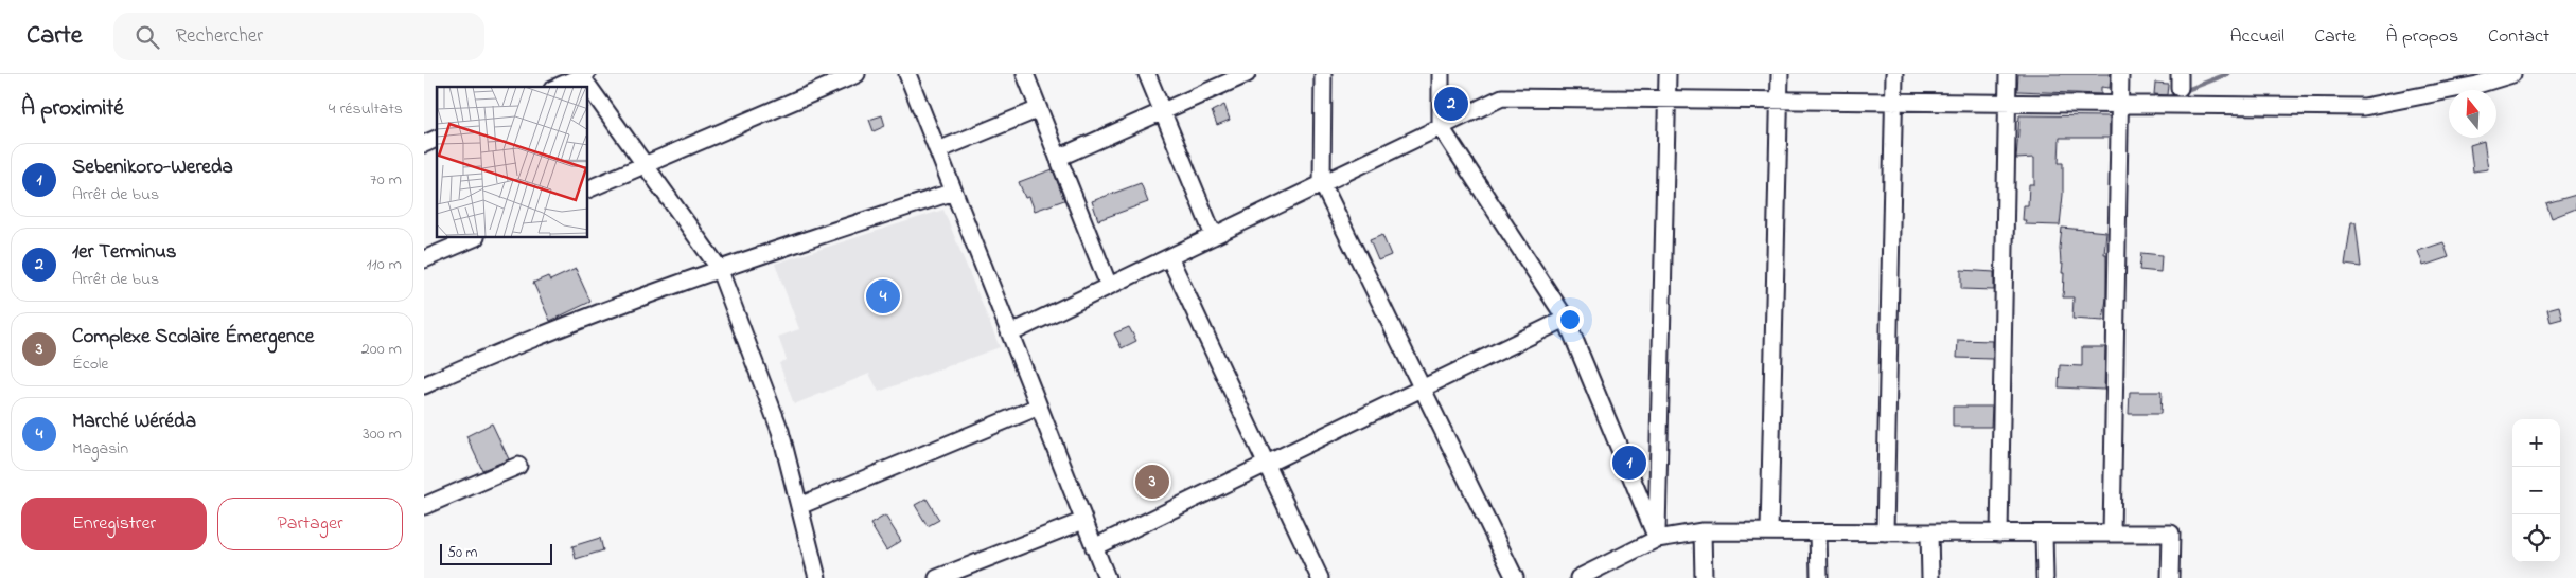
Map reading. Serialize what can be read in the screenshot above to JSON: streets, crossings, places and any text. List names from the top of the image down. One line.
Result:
{"scale_bar":"50 m","north":"top","page":{"header":"Carte","search":"Rechercher","nav":["Accueil","Carte","À propos","Contact"],"heading":["À proximité","4 résultats"],"pins":["2","4","1","3"],"list":[{"mark":"1","name":"Sebenikoro-Wereda","note":"Arrêt de bus","value":"70 m"},{"mark":"2","name":"1er Terminus","note":"Arrêt de bus","value":"110 m"},{"mark":"3","name":"Complexe Scolaire Émergence","note":"École","value":"200 m"},{"mark":"4","name":"Marché Wéréda","note":"Magasin","value":"300 m"}],"map_buttons":["+","−"],"buttons":["Enregistrer","Partager"],"scale":"50 m"}}
